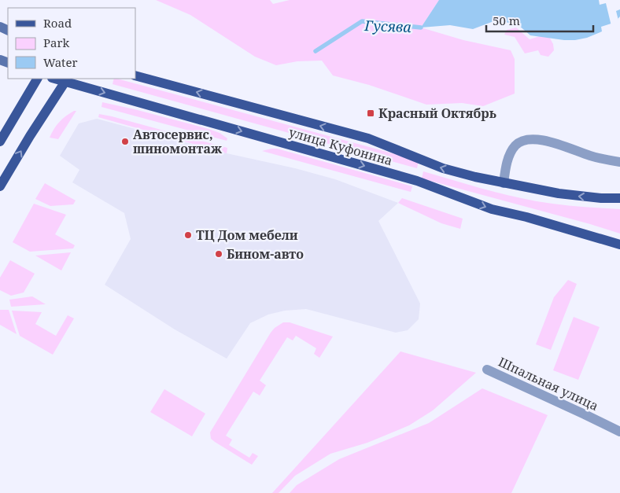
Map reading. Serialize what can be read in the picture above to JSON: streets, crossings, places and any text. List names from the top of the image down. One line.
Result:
{"streets":{"main road":["улица Куфонина"],"street":["Шпальная улица"]},"water":["Гусява"],"places":{"transit":["Красный Октябрь"],"other":["Автосервис, шиномонтаж","ТЦ Дом мебели","Бином-авто"]},"legend":["Road","Park","Water"],"scale_bar":"50 m"}
